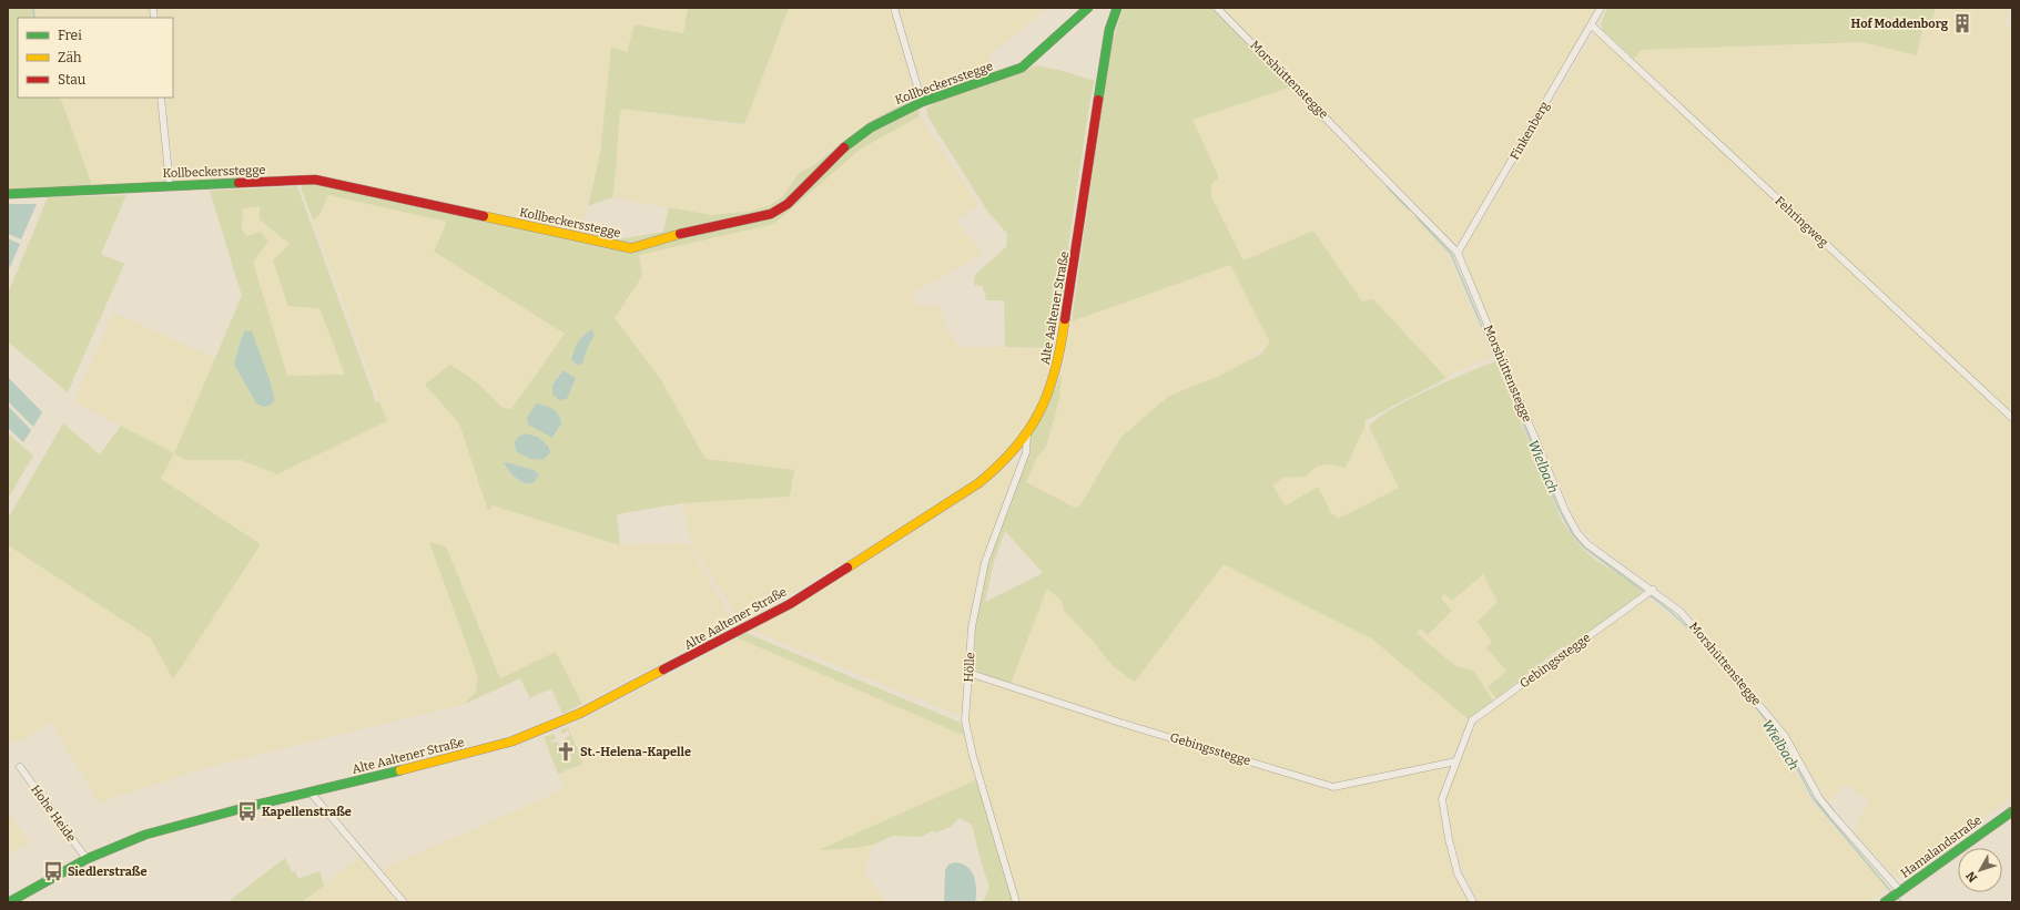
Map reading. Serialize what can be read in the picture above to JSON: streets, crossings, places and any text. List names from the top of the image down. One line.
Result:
{"streets":{"street":["Morshüttenstegge","Kollbeckersstegge","Finkenberg","Fehringweg","Alte Aaltener Straße","Gebingsstegge","Hölle","Hohe Heide","Hamalandstraße"]},"crossings":[["Morshüttenstegge","Finkenberg"],["Morshüttenstegge","Gebingsstegge"],["Morshüttenstegge","Hamalandstraße"],["Finkenberg","Fehringweg"],["Alte Aaltener Straße","Hölle"],["Alte Aaltener Straße","Hohe Heide"],["Gebingsstegge","Hölle"]],"water":["Wielbach"],"places":{"building":["Hof Moddenborg"],"church":["St.-Helena-Kapelle"],"bus stop":["Kapellenstraße","Siedlerstraße"]},"legend":["Frei","Zäh","Stau"],"north":"bottom left"}
